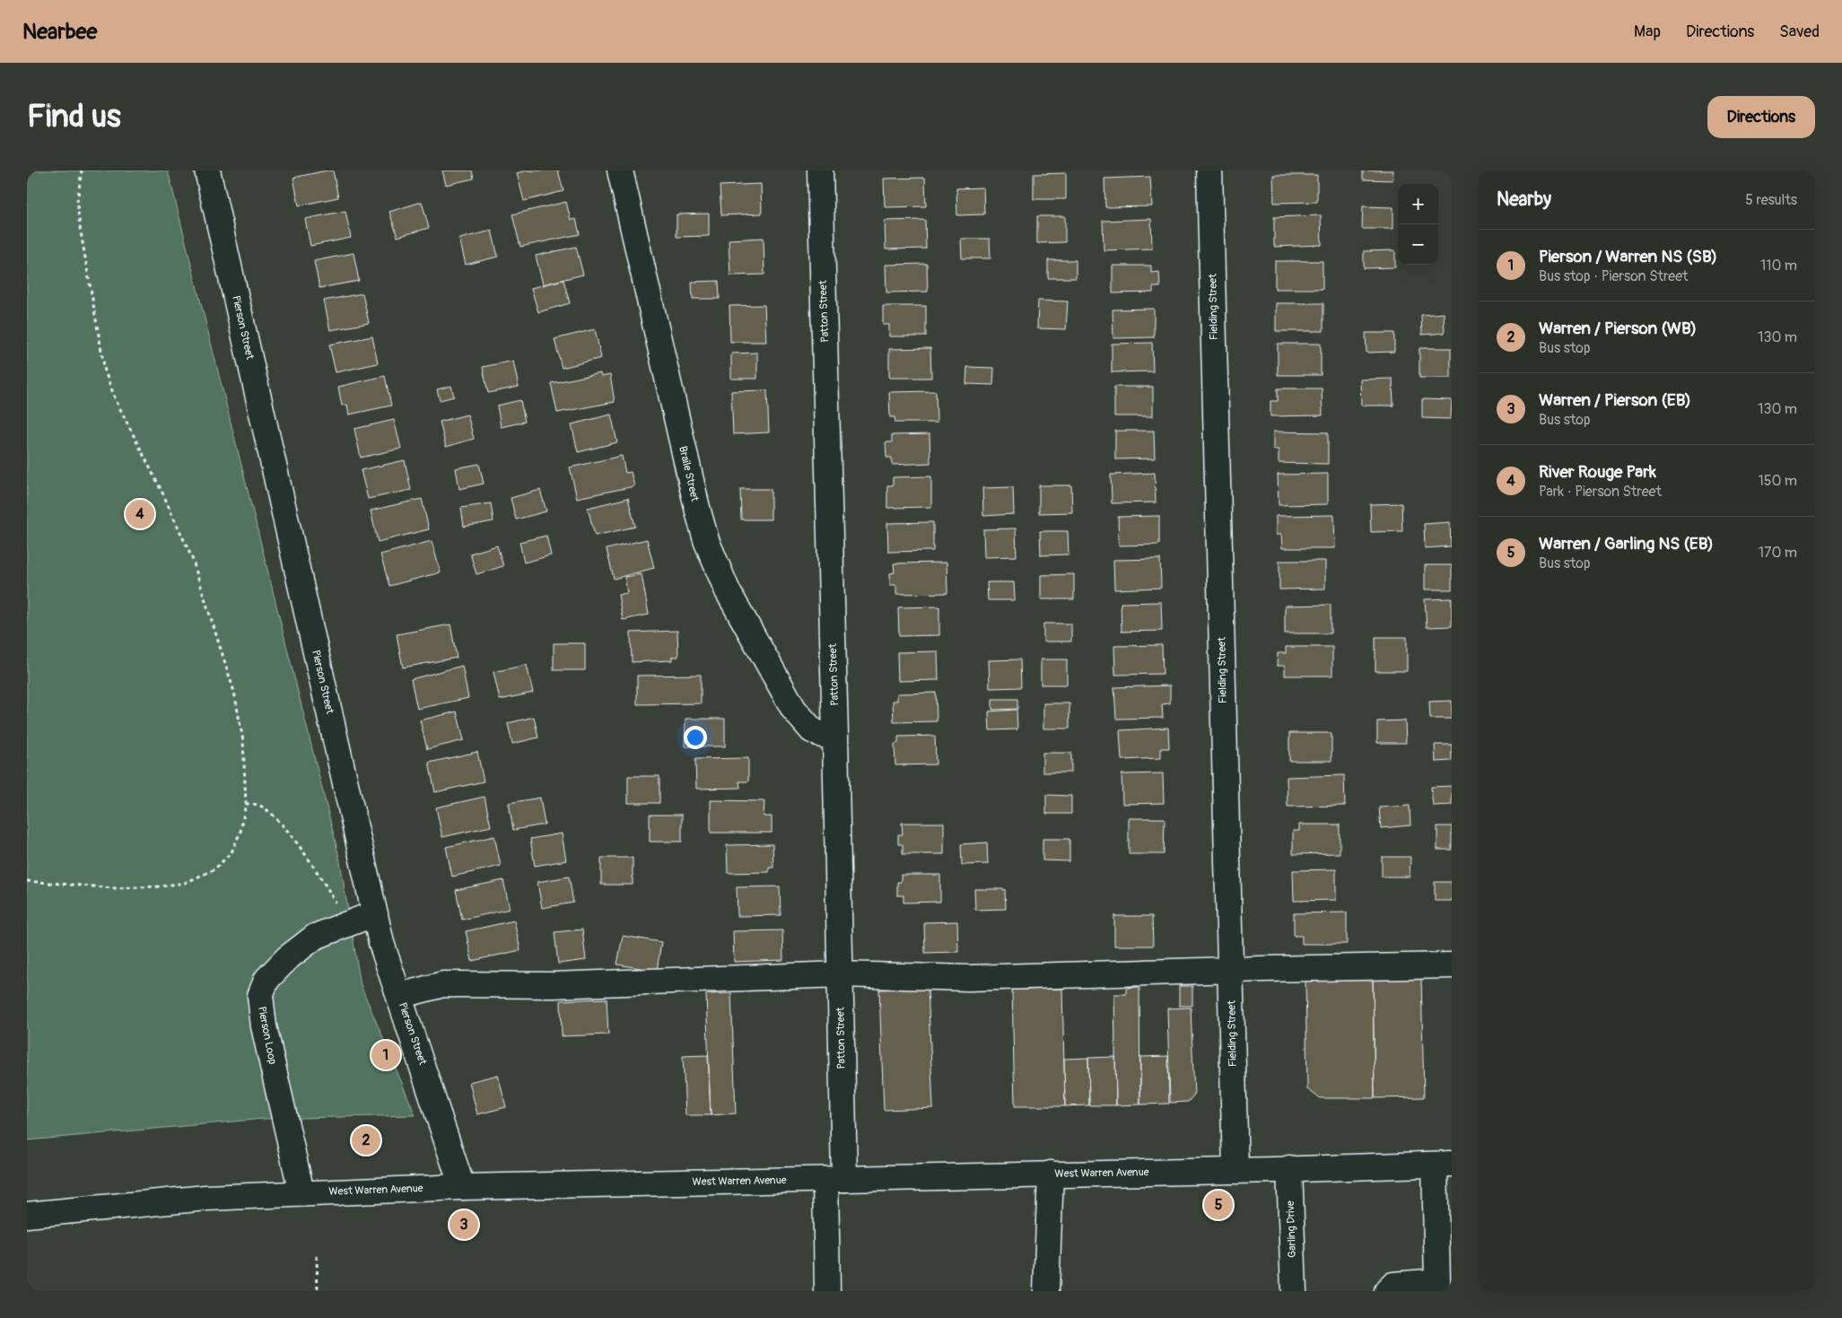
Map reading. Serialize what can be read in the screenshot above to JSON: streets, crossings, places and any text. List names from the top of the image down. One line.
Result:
{"streets":{"street":["Fielding Street","Patton Street","Pierson Street","Braile Street","Pierson Loop","West Warren Avenue","Garling Drive"]},"crossings":[["Fielding Street","West Warren Avenue"],["Patton Street","Braile Street"],["Patton Street","West Warren Avenue"],["Pierson Street","Pierson Loop"],["Pierson Street","West Warren Avenue"],["Pierson Loop","West Warren Avenue"],["West Warren Avenue","Garling Drive"]],"page":{"header":"Nearbee","nav":["Map","Directions","Saved"],"buttons":"Directions","title":"Find us","heading":["Nearby","5 results"],"map_buttons":["+","−"],"list":[{"mark":"1","name":"Pierson / Warren NS (SB)","note":"Bus stop · Pierson Street","value":"110 m"},{"mark":"2","name":"Warren / Pierson (WB)","note":"Bus stop","value":"130 m"},{"mark":"3","name":"Warren / Pierson (EB)","note":"Bus stop","value":"130 m"},{"mark":"4","name":"River Rouge Park","note":"Park · Pierson Street","value":"150 m"},{"mark":"5","name":"Warren / Garling NS (EB)","note":"Bus stop","value":"170 m"}],"pins":["4","1","2","5","3"]}}
